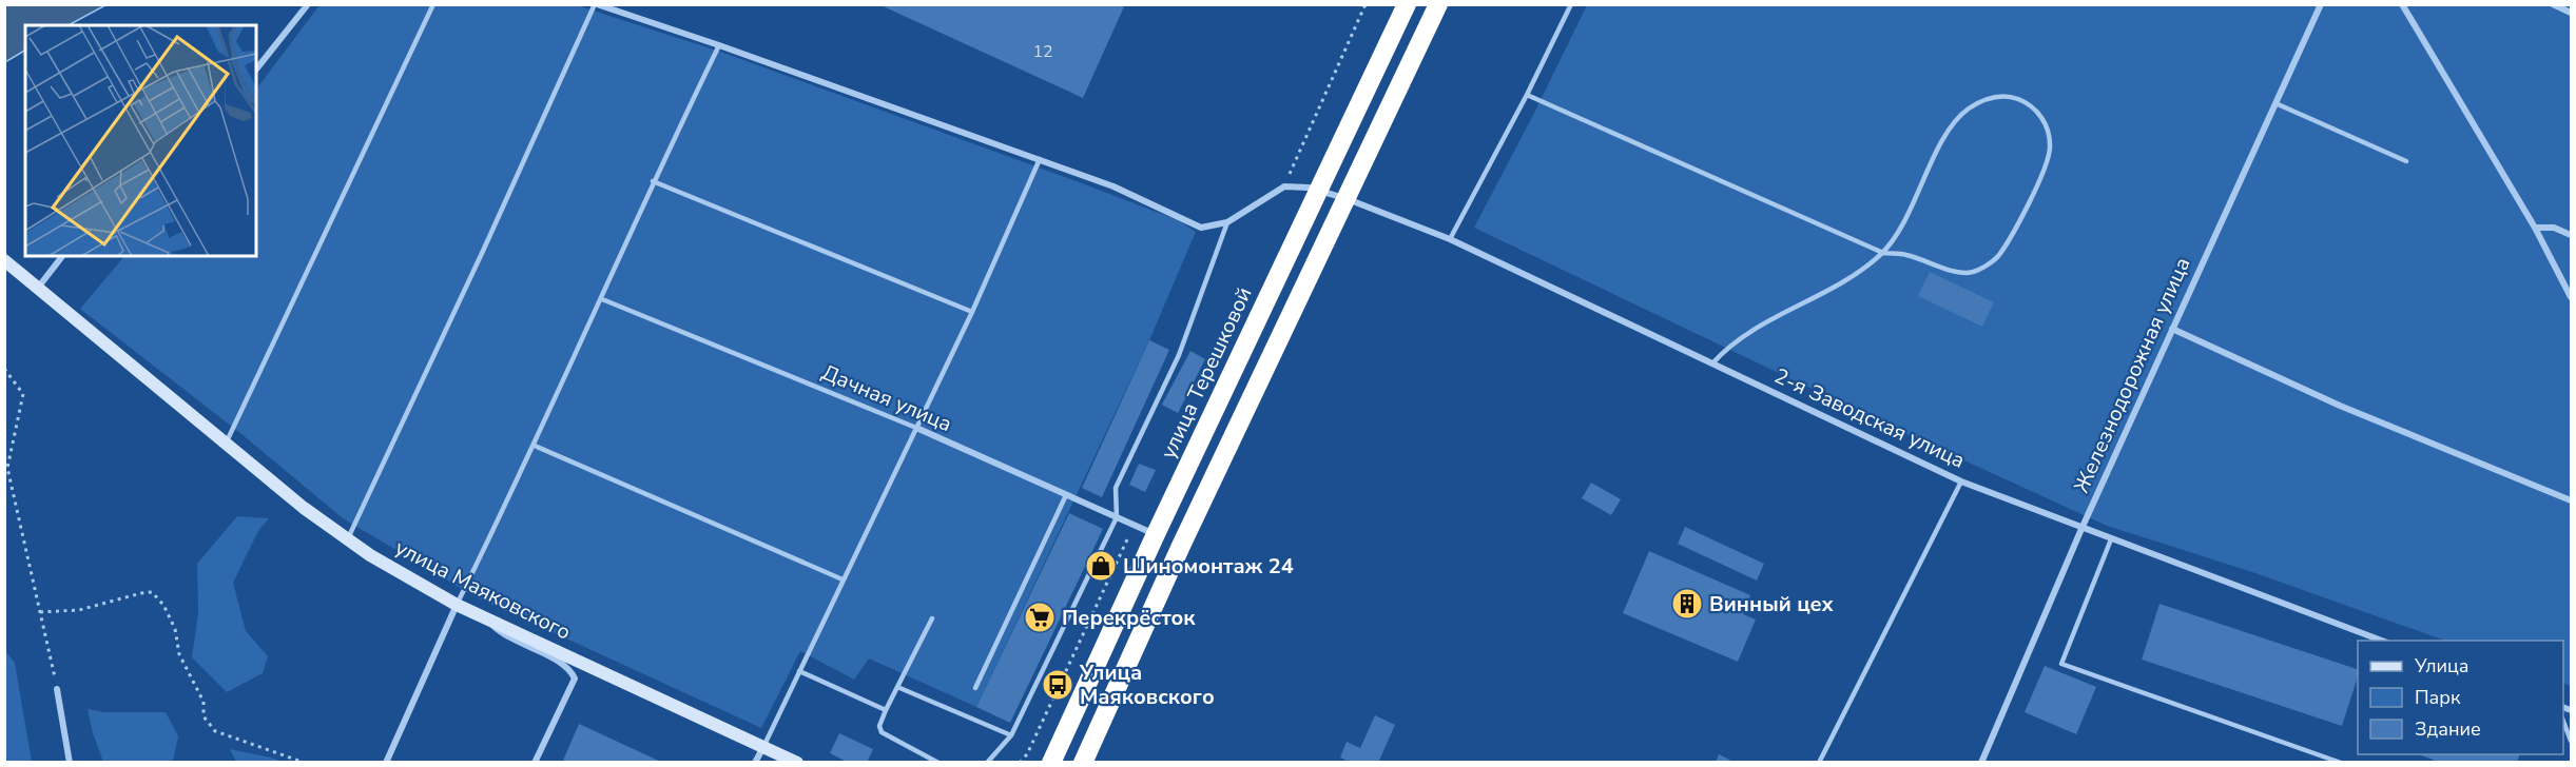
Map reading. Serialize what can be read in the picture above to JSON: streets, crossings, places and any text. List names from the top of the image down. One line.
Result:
{"streets":{"highway":["улица Терешковой"],"street":["Железнодорожная улица","Дачная улица","2-я Заводская улица","улица Маяковского"]},"crossings":[["улица Терешковой","Дачная улица"],["улица Терешковой","2-я Заводская улица"],["Железнодорожная улица","2-я Заводская улица"]],"places":{"shop":["Шиномонтаж 24"],"building":["Винный цех"],"supermarket":["Перекрёсток"],"bus stop":["Улица Маяковского"]},"house_numbers":["12"],"legend":["Улица","Парк","Здание"]}
